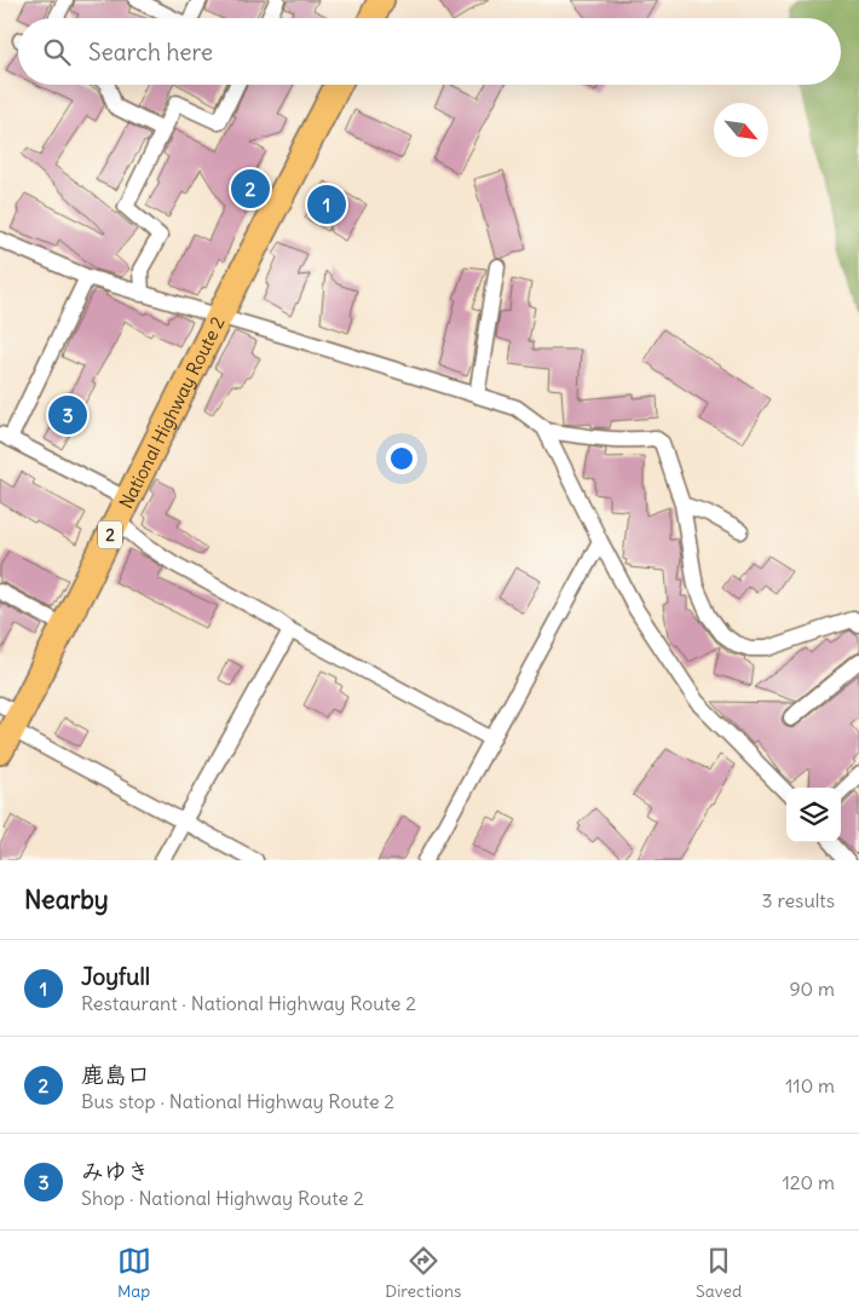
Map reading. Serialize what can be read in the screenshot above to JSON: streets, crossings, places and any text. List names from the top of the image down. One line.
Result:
{"streets":{"highway":["National Highway Route 2","2"]},"north":"bottom right","page":{"search":"Search here","pins":["2","1","3"],"heading":["Nearby","3 results"],"list":[{"mark":"1","name":"Joyfull","note":"Restaurant · National Highway Route 2","value":"90 m"},{"mark":"2","name":"鹿島口","note":"Bus stop · National Highway Route 2","value":"110 m"},{"mark":"3","name":"みゆき","note":"Shop · National Highway Route 2","value":"120 m"}],"nav":["Map","Directions","Saved"]}}
